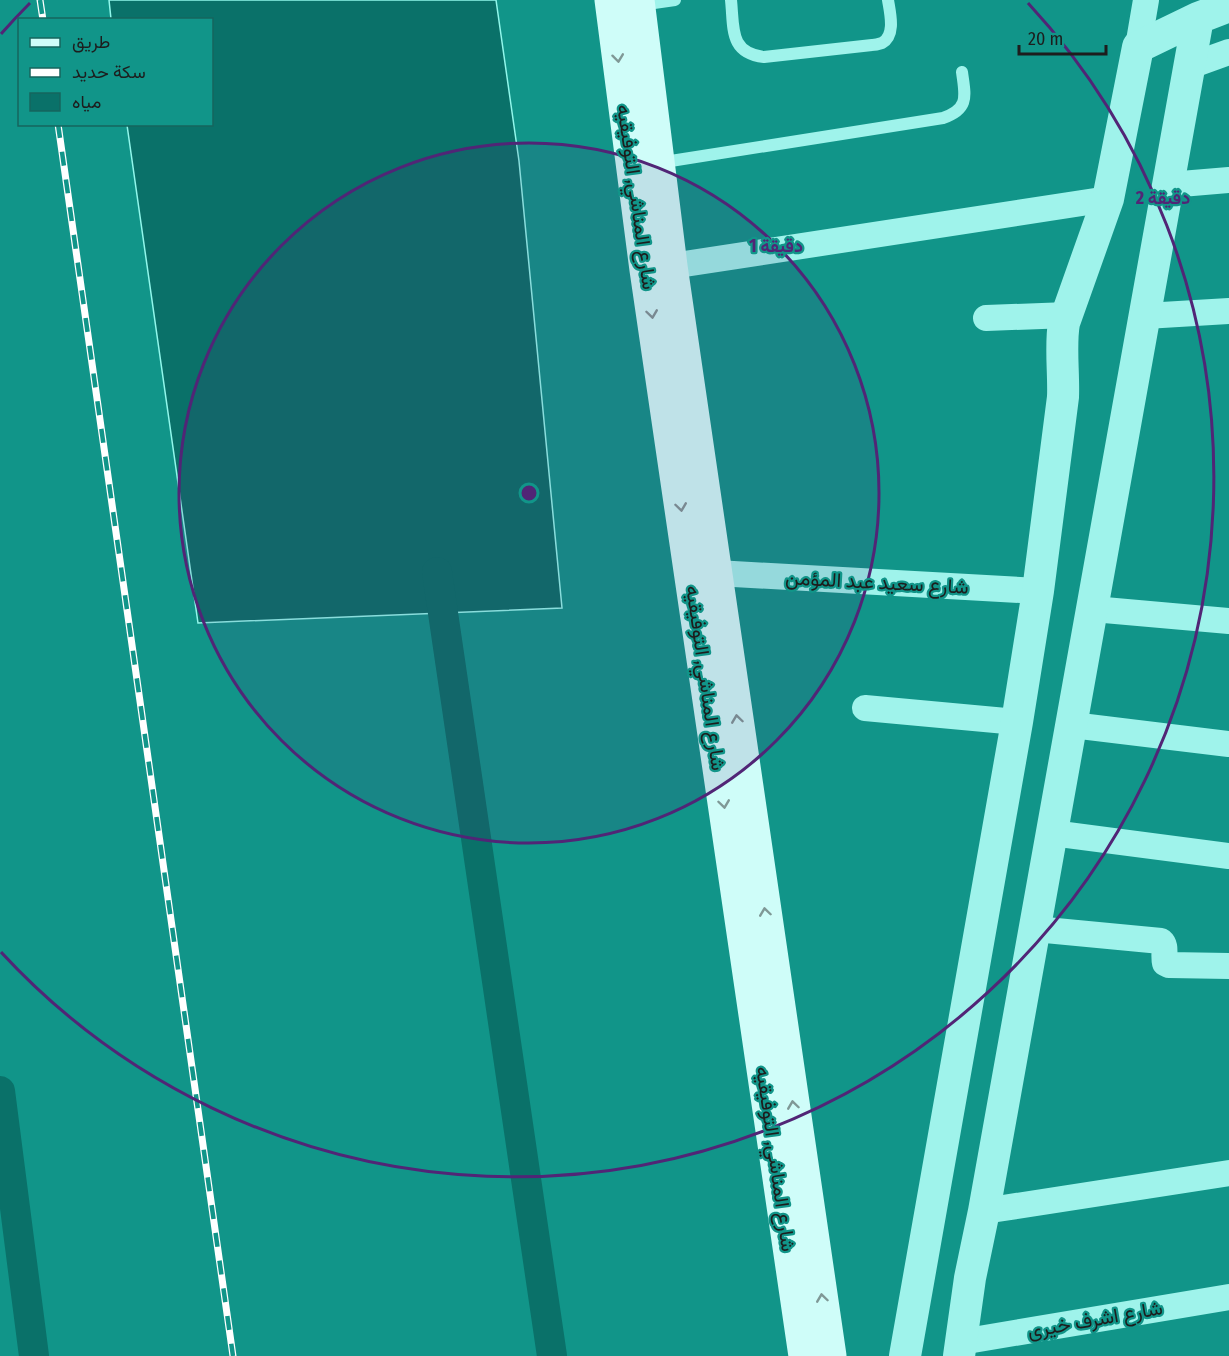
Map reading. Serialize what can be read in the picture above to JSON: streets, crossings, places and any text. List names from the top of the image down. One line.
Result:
{"streets":{"main road":["شارع المناشي, التوفيقيه"],"street":["شارع سعيد عبد المؤمن","شارع اشرف خيرى"]},"crossings":[["شارع المناشي, التوفيقيه","شارع سعيد عبد المؤمن"]],"legend":["طريق","سكة حديد","مياه"],"scale_bar":"20 m","rings":["2 دقيقة","1 دقيقة"]}
